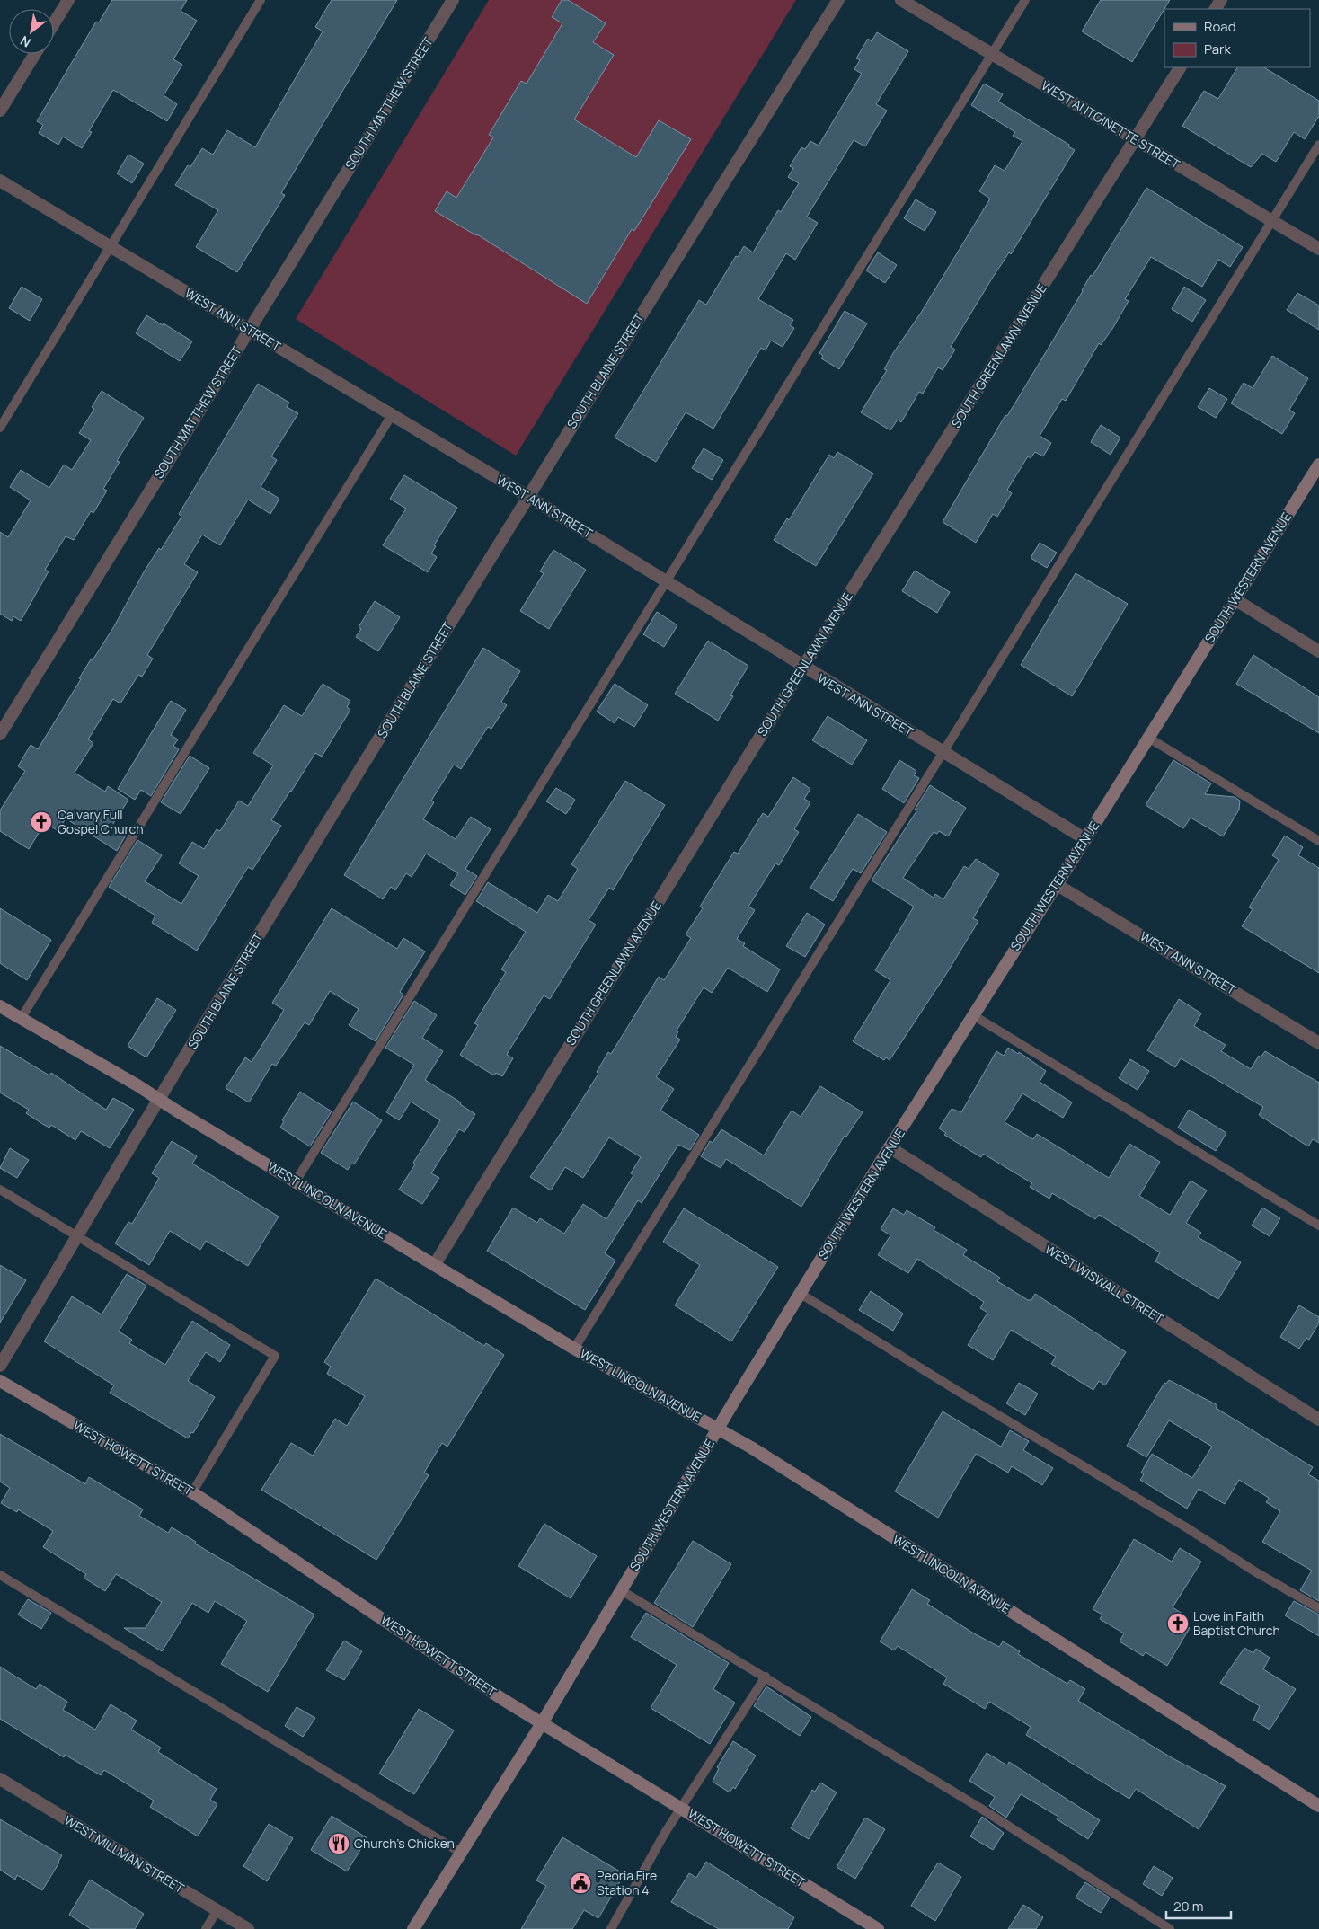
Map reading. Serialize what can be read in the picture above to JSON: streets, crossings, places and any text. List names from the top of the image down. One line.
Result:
{"streets":{"main road":["SOUTH WESTERN AVENUE","WEST LINCOLN AVENUE","WEST HOWETT STREET"],"street":["SOUTH MATTHEW STREET","WEST ANTOINETTE STREET","WEST ANN STREET","SOUTH GREENLAWN AVENUE","SOUTH BLAINE STREET","WEST WISWALL STREET","WEST MILLMAN STREET"]},"crossings":[["SOUTH MATTHEW STREET","WEST ANN STREET"],["WEST ANTOINETTE STREET","SOUTH GREENLAWN AVENUE"],["WEST ANN STREET","SOUTH GREENLAWN AVENUE"],["WEST ANN STREET","SOUTH BLAINE STREET"],["WEST ANN STREET","SOUTH WESTERN AVENUE"],["SOUTH GREENLAWN AVENUE","WEST LINCOLN AVENUE"],["SOUTH BLAINE STREET","WEST LINCOLN AVENUE"],["SOUTH WESTERN AVENUE","WEST LINCOLN AVENUE"],["SOUTH WESTERN AVENUE","WEST WISWALL STREET"],["SOUTH WESTERN AVENUE","WEST HOWETT STREET"]],"places":{"church":["Calvary Full Gospel Church","Love in Faith Baptist Church"],"restaurant":["Church's Chicken"],"public building":["Peoria Fire Station 4"]},"legend":["Road","Park"],"scale_bar":"20 m","north":"bottom left"}
